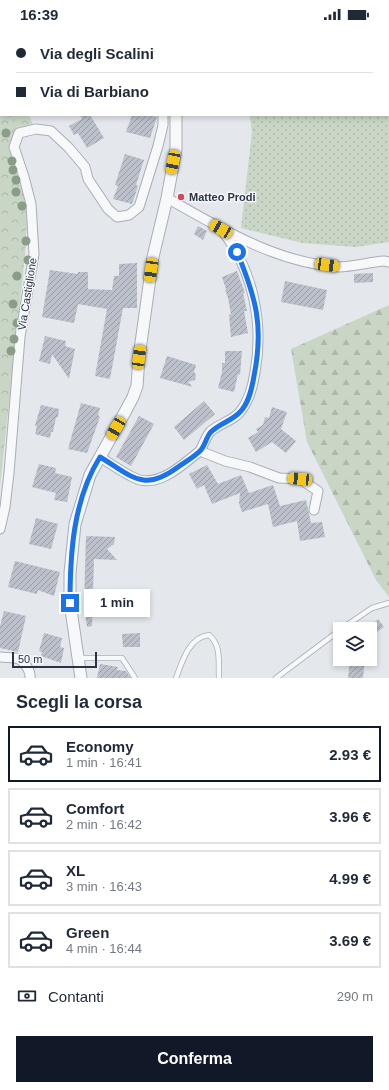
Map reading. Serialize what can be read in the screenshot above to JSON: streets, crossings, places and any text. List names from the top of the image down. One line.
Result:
{"streets":{"street":["Via Castiglione"]},"places":["Matteo Prodi"],"scale_bar":"50 m","page":{"status":"16:39","banner":["Via degli Scalini","Via di Barbiano"],"bubble":"1 min","scale":"50 m","heading":"Scegli la corsa","list":[{"name":"Economy","note":"1 min · 16:41","value":"2.93 €"},{"name":"Comfort","note":"2 min · 16:42","value":"3.96 €"},{"name":"XL","note":"3 min · 16:43","value":"4.99 €"},{"name":"Green","note":"4 min · 16:44","value":"3.69 €"}],"pay":["Contanti","290 m"],"buttons":"Conferma"}}
